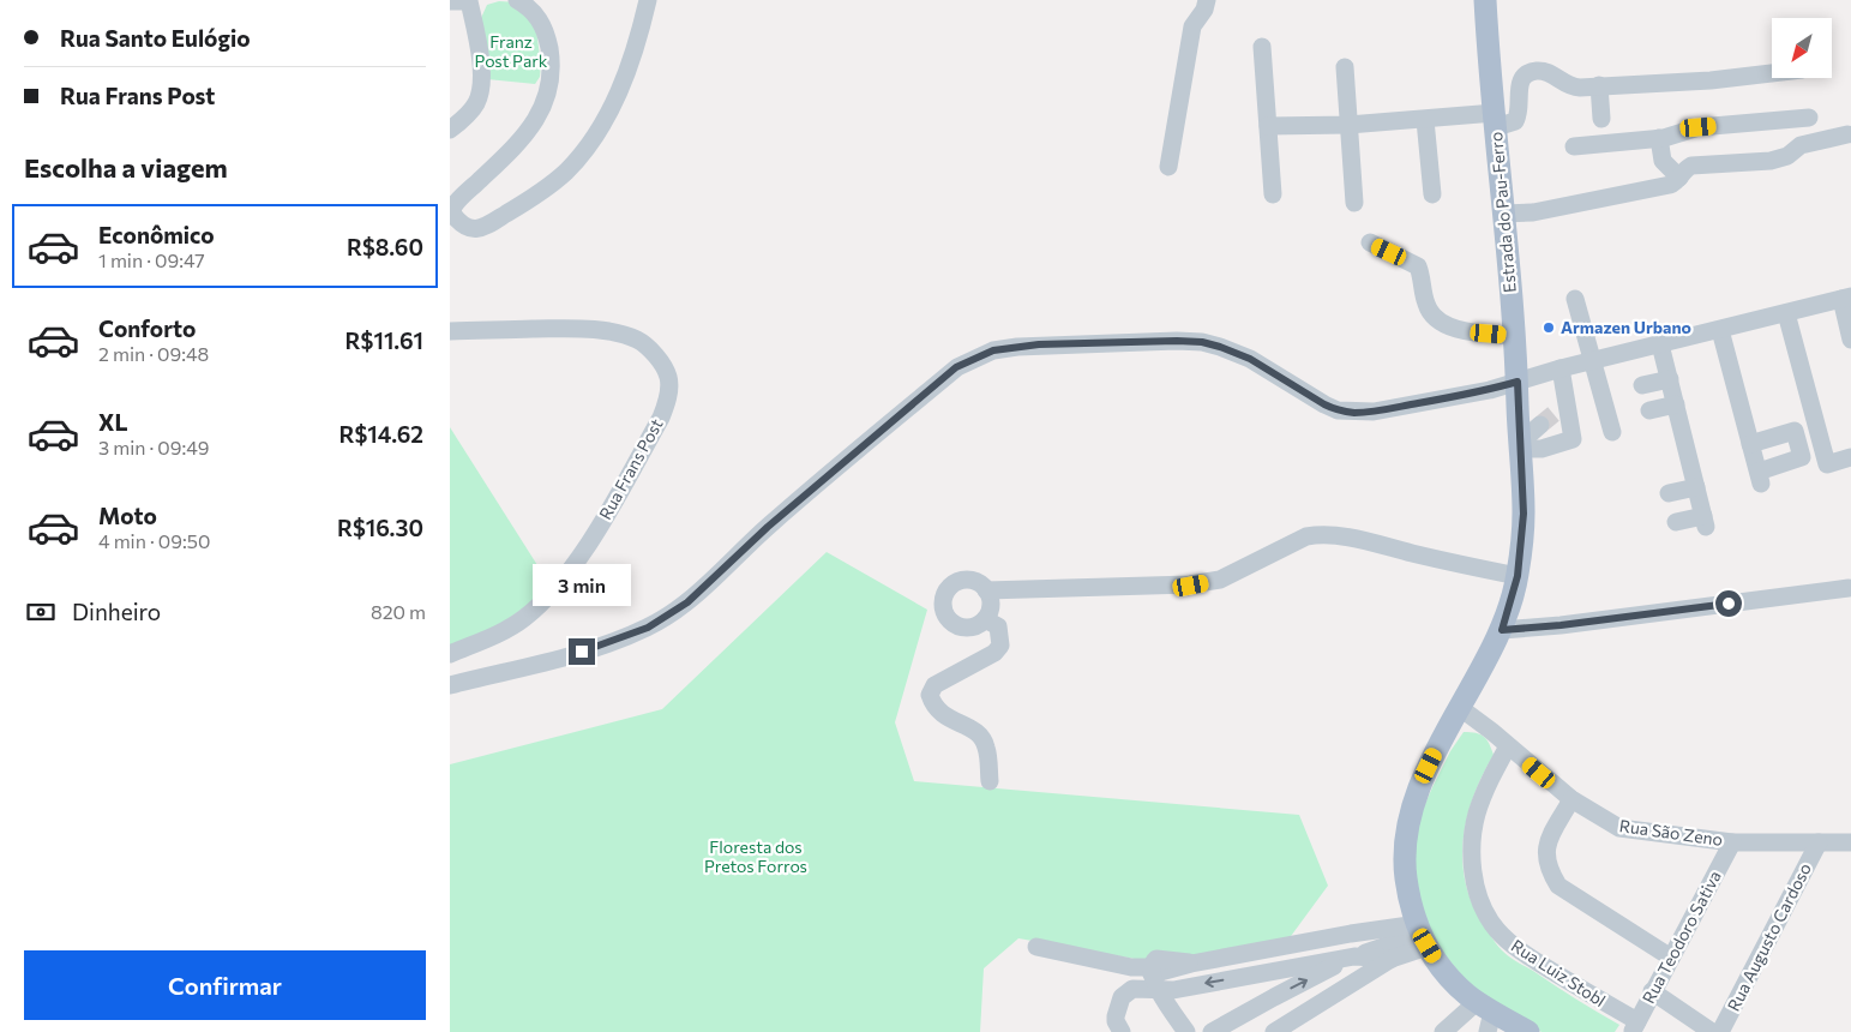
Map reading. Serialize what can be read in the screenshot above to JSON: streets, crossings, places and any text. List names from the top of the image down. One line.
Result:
{"streets":{"main road":["Estrada do Pau-Ferro"],"street":["Rua Frans Post","Rua São Zeno","Rua Teodoro Sativa","Rua Augusto Cardoso","Rua Luiz Stobl"]},"crossings":[["Estrada do Pau-Ferro","Rua São Zeno"],["Rua São Zeno","Rua Teodoro Sativa"],["Rua São Zeno","Rua Augusto Cardoso"],["Rua São Zeno","Rua Luiz Stobl"],["Rua Teodoro Sativa","Rua Luiz Stobl"]],"parks":["Franz Post Park","Floresta dos Pretos Forros"],"places":["Armazen Urbano"],"north":"bottom left","page":{"banner":["Rua Santo Eulógio","Rua Frans Post"],"heading":"Escolha a viagem","list":[{"name":"Econômico","note":"1 min · 09:47","value":"R$8.60"},{"name":"Conforto","note":"2 min · 09:48","value":"R$11.61"},{"name":"XL","note":"3 min · 09:49","value":"R$14.62"},{"name":"Moto","note":"4 min · 09:50","value":"R$16.30"}],"bubble":"3 min","pay":["Dinheiro","820 m"],"buttons":"Confirmar"}}
